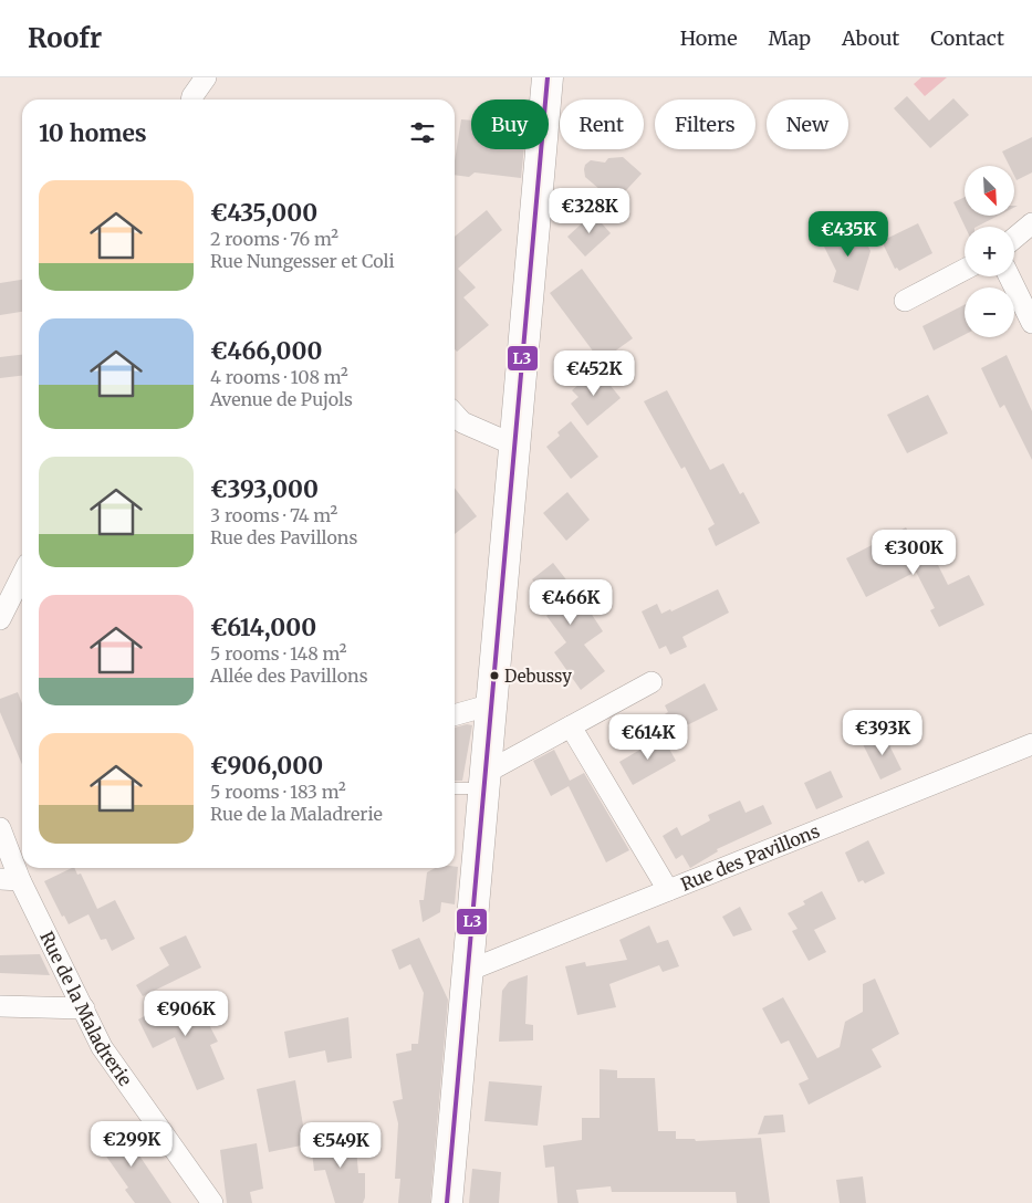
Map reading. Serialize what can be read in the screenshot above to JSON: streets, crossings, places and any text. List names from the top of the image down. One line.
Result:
{"streets":{"street":["Rue des Pavillons","Rue de la Maladrerie"]},"places":["Debussy"],"lines":["transit line L3"],"north":"bottom right","page":{"header":"Roofr","nav":["Home","Map","About","Contact"],"chip":["Buy","Rent","Filters","New"],"heading":"10 homes","map_buttons":["+","−"],"list":[{"name":"€435,000","note":"2 rooms · 76 m² · Rue Nungesser et Coli"},{"name":"€466,000","note":"4 rooms · 108 m² · Avenue de Pujols"},{"name":"€393,000","note":"3 rooms · 74 m² · Rue des Pavillons"},{"name":"€614,000","note":"5 rooms · 148 m² · Allée des Pavillons"},{"name":"€906,000","note":"5 rooms · 183 m² · Rue de la Maladrerie"}],"price":["€328K","€435K","€452K","€300K","€466K","€393K","€614K","€906K","€299K","€549K"]}}
